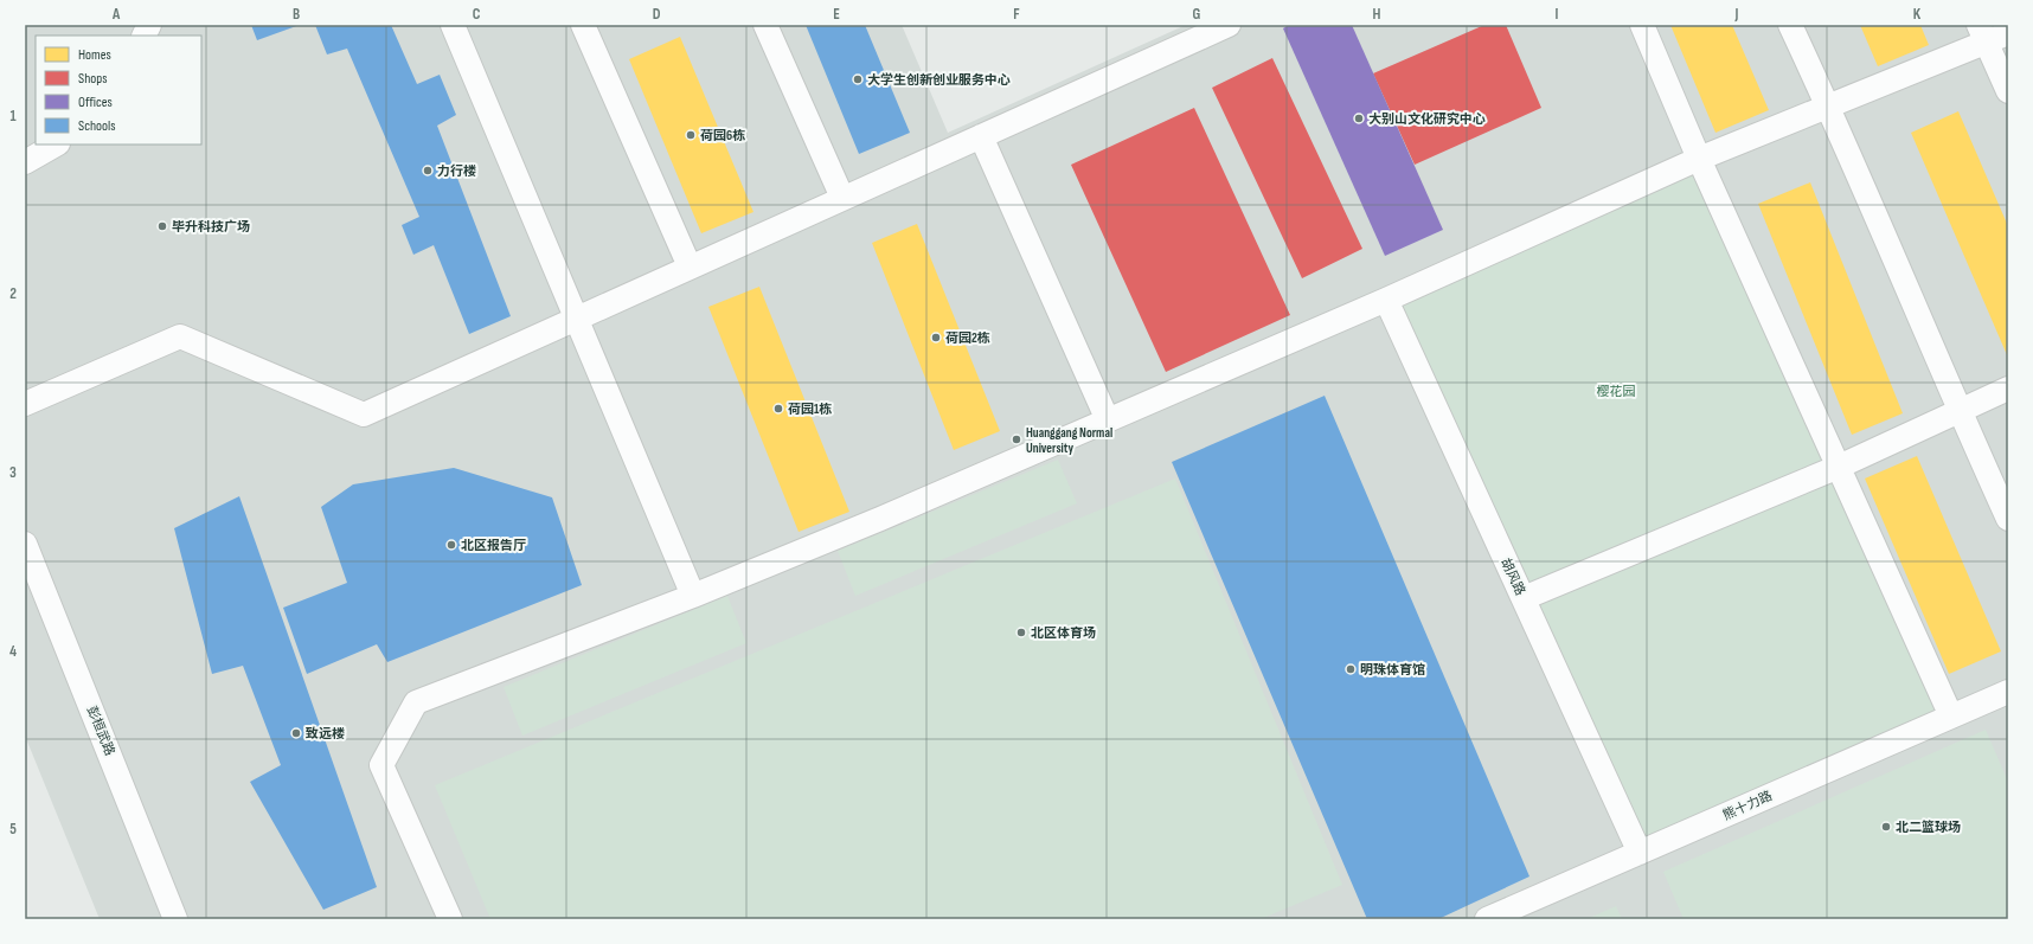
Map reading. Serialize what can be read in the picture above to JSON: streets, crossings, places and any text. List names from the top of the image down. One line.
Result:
{"streets":{"street":["胡风路","彭桓武路","熊十力路"]},"crossings":[["胡风路","熊十力路"]],"parks":["樱花园"],"places":["大学生创新创业服务中心","大别山文化研究中心","荷园6栋","力行楼","毕升科技广场","荷园2栋","荷园1栋","Huanggang Normal University","北区报告厅","北区体育场","明珠体育馆","致远楼","北二篮球场"],"legend":["Homes","Shops","Offices","Schools"],"grid":{"columns":["A","B","C","D","E","F","G","H","I","J","K"],"rows":["1","2","3","4","5"]}}
